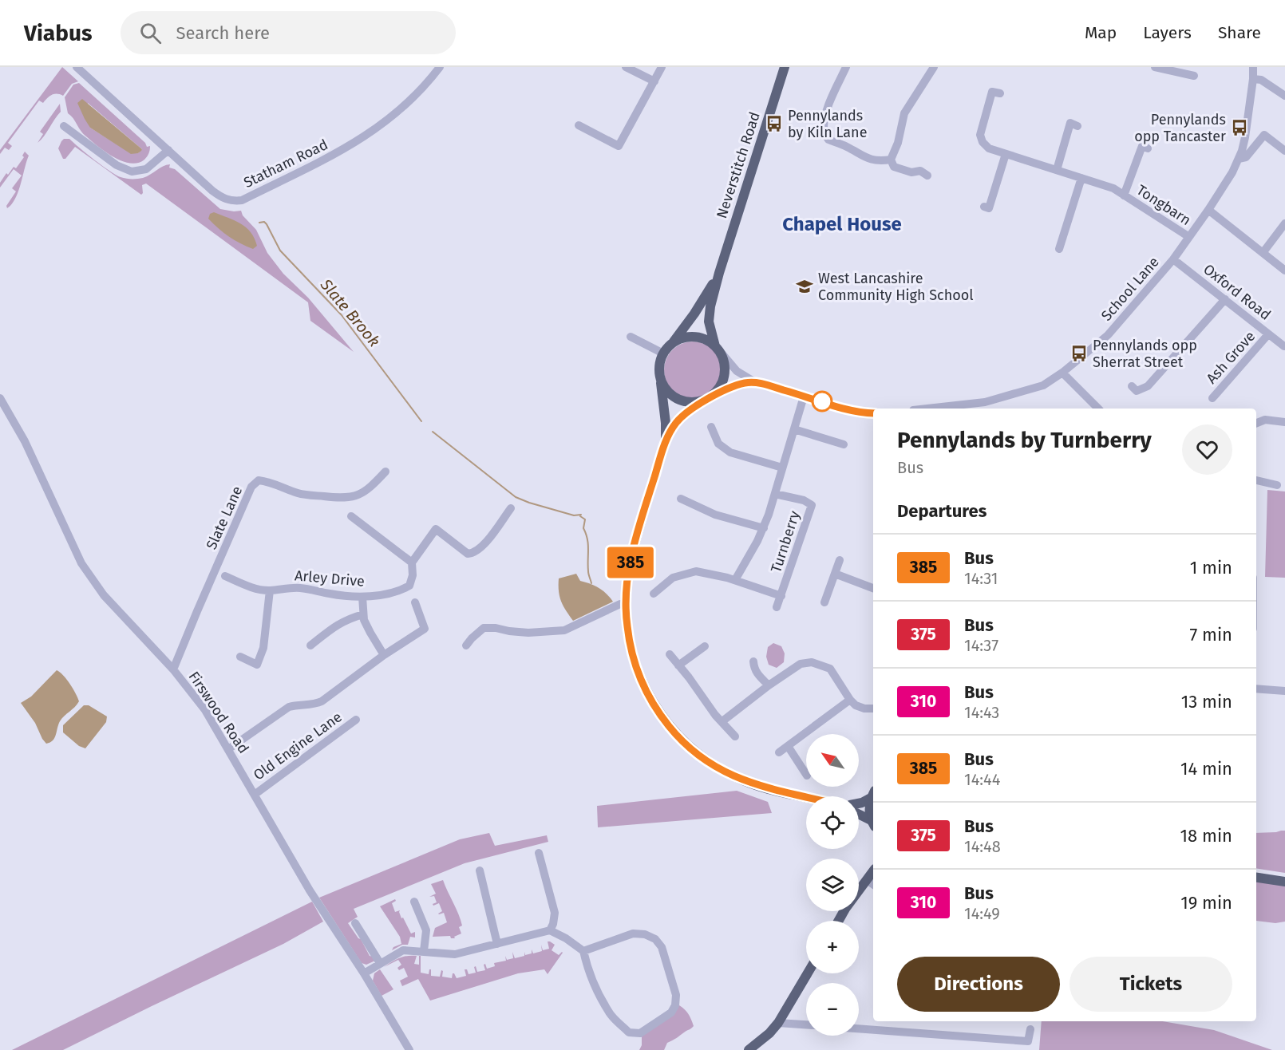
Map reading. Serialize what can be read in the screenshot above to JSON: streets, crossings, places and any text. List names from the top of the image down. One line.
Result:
{"streets":{"main road":["Neverstitch Road"],"street":["Statham Road","Tongbarn","School Lane","Oxford Road","Ash Grove","Slate Lane","Turnberry","Arley Drive","Firswood Road","Old Engine Lane"]},"crossings":[["Tongbarn","School Lane"],["School Lane","Oxford Road"],["Oxford Road","Ash Grove"],["Slate Lane","Firswood Road"],["Firswood Road","Old Engine Lane"]],"districts":["Chapel House"],"water":["Slate Brook"],"places":{"bus stop":["Pennylands by Kiln Lane","Pennylands opp Tancaster","Pennylands opp Sherrat Street"],"school or university":["West Lancashire Community High School"]},"lines":["bus line 385"],"north":"top left","page":{"header":"Viabus","search":"Search here","nav":["Map","Layers","Share"],"on_map":"385","heading":[["Pennylands by Turnberry","Bus"],"Departures"],"list":[{"mark":"385","name":"Bus","note":"14:31","value":"1 min"},{"mark":"375","name":"Bus","note":"14:37","value":"7 min"},{"mark":"310","name":"Bus","note":"14:43","value":"13 min"},{"mark":"385","name":"Bus","note":"14:44","value":"14 min"},{"mark":"375","name":"Bus","note":"14:48","value":"18 min"},{"mark":"310","name":"Bus","note":"14:49","value":"19 min"}],"map_buttons":["+","−"],"buttons":["Directions","Tickets"]}}
